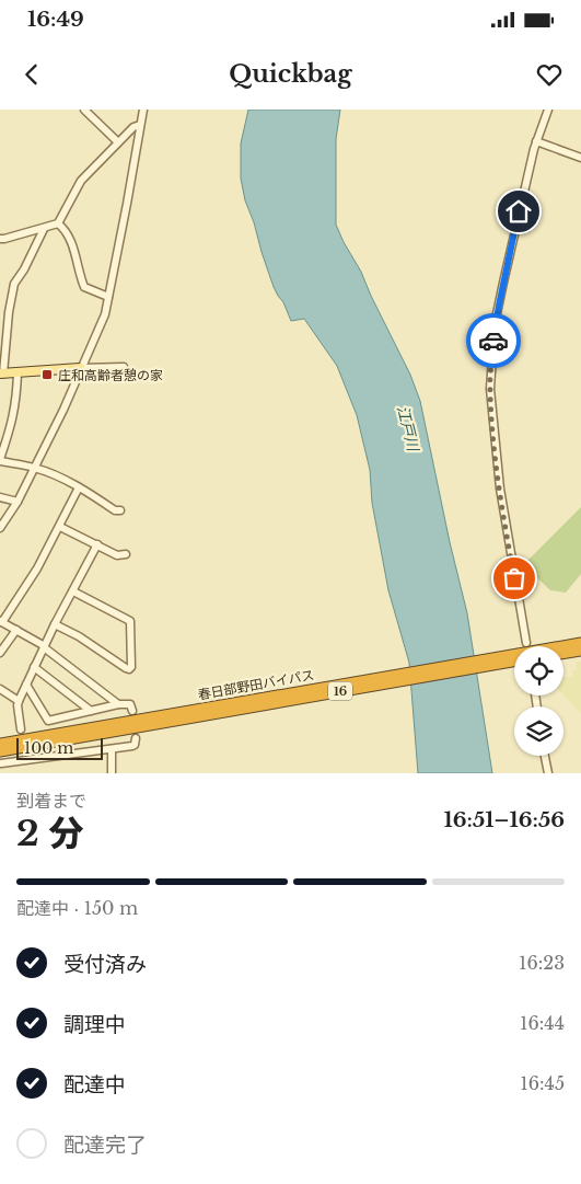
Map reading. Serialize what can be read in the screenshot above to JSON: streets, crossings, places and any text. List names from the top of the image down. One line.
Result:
{"streets":{"highway":["春日部野田バイパス","16"]},"water":["江戸川"],"places":{"transit":["庄和高齢者憩の家"]},"scale_bar":"100 m","page":{"status":"16:49","header":"Quickbag","scale":"100 m","heading":["2 分","到着まで","16:51–16:56"],"bar":"配達中 · 150 m","list":[["受付済み","16:23"],["調理中","16:44"],["配達中","16:45"],"配達完了"]}}
